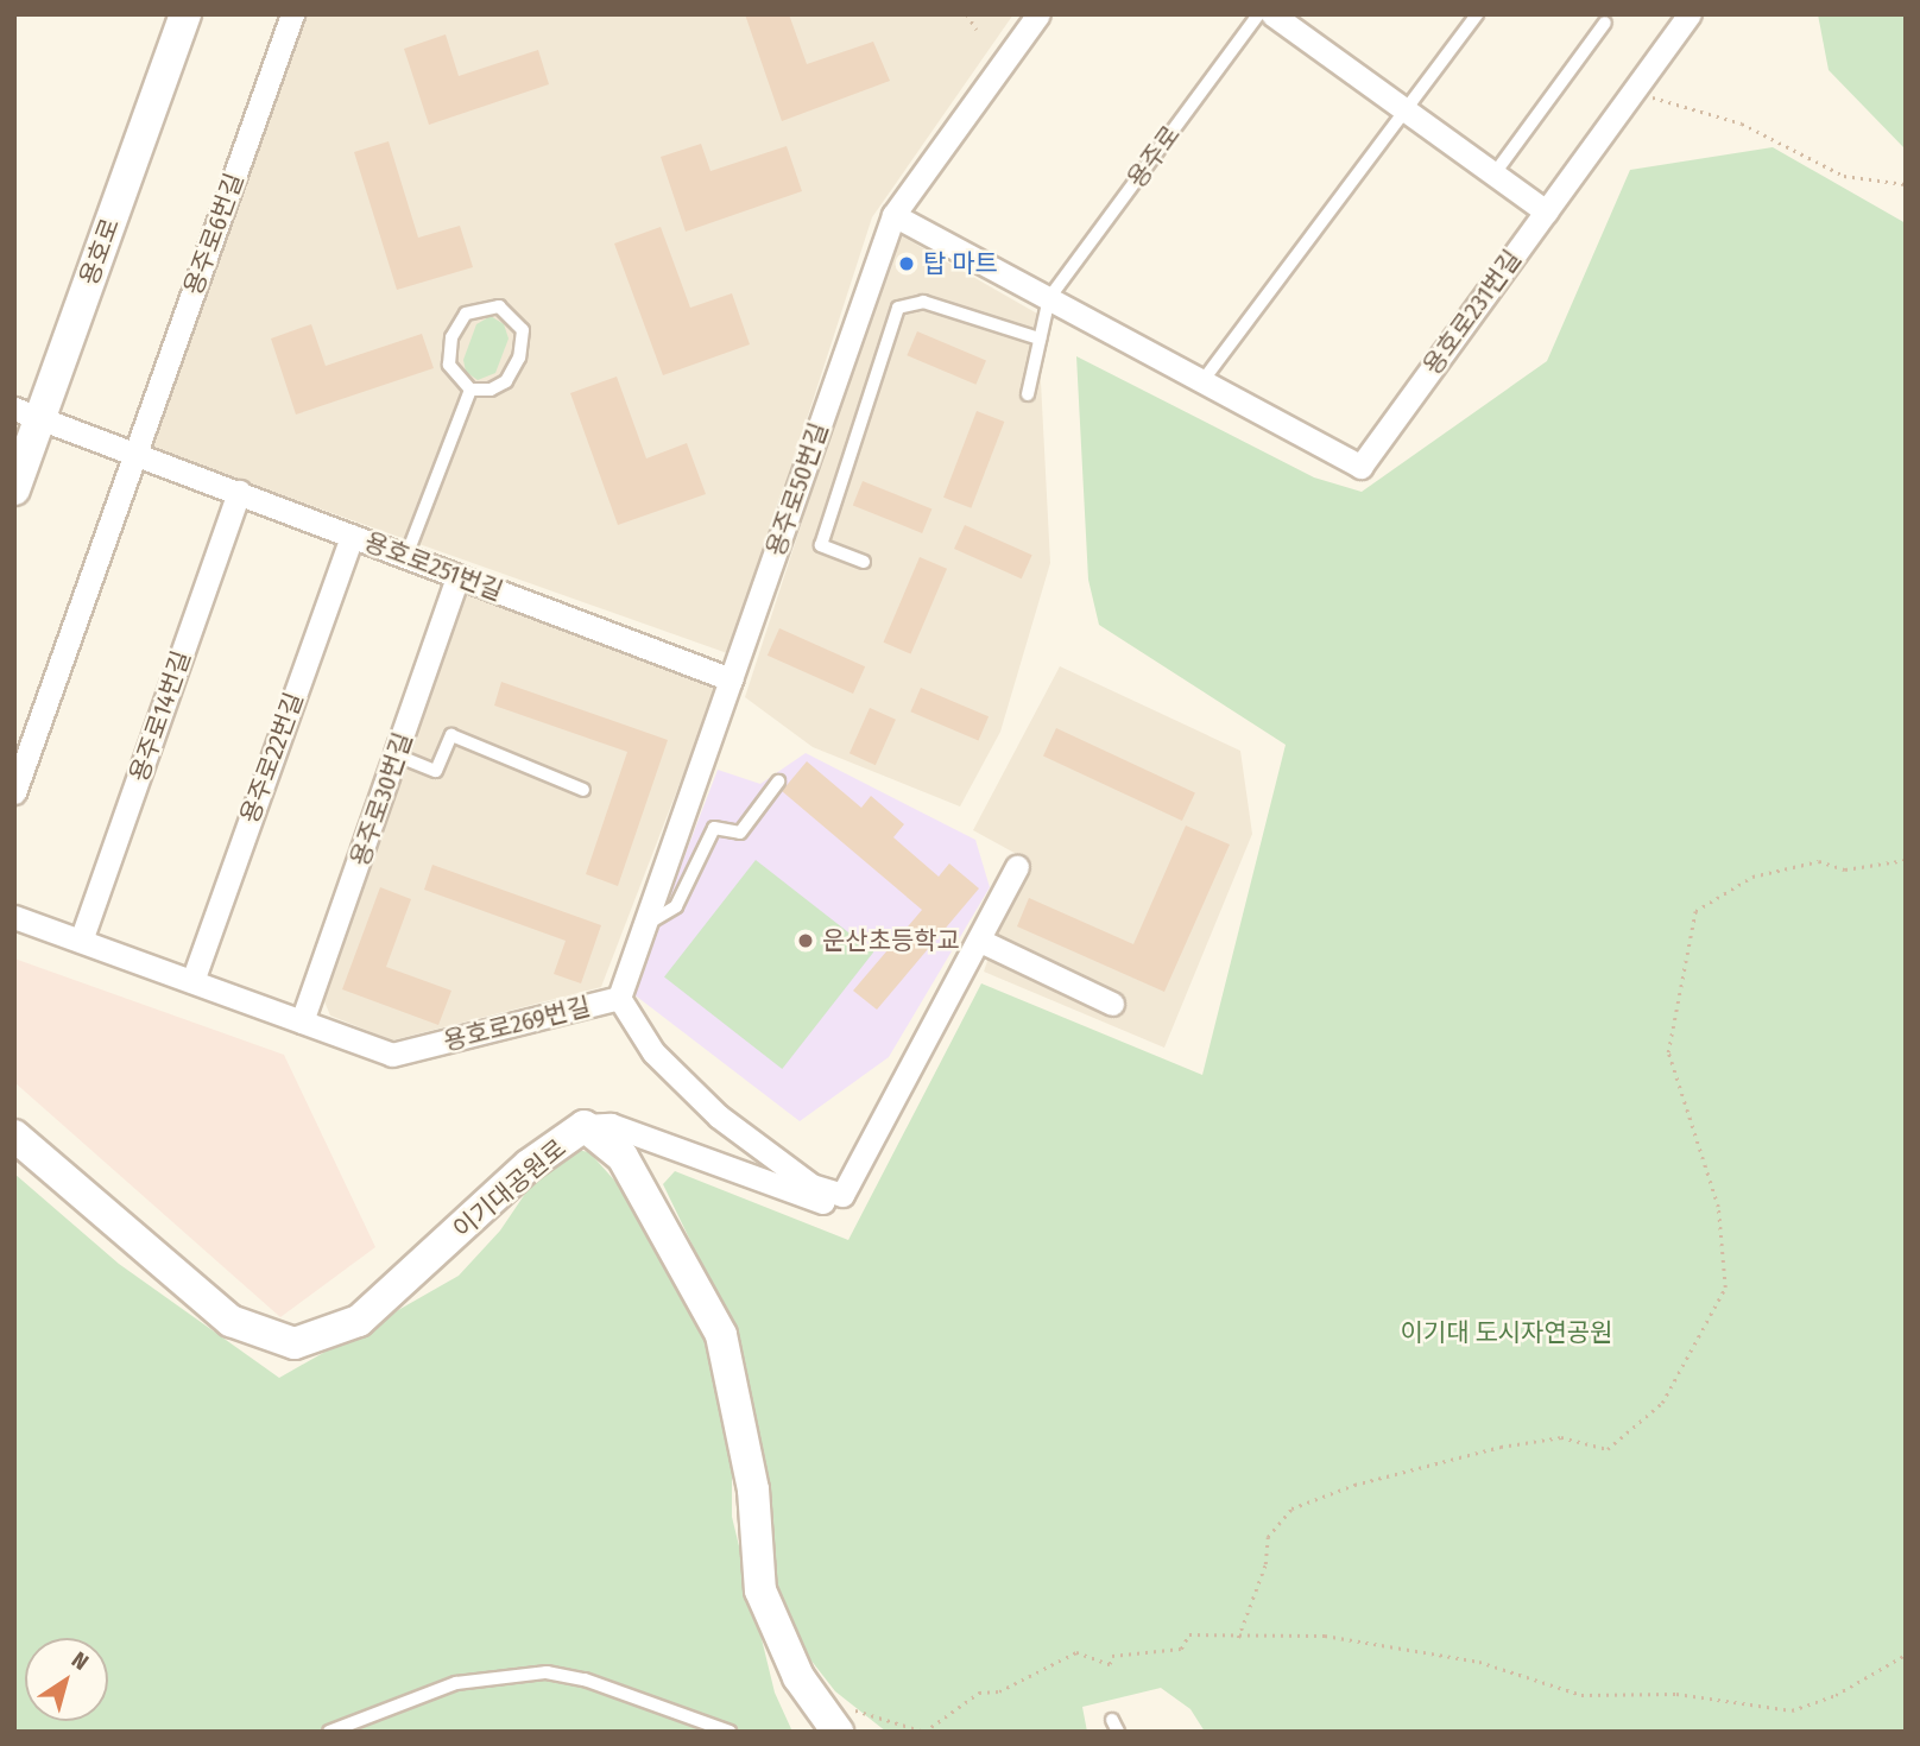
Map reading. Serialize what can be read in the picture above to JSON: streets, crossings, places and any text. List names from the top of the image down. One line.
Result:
{"streets":{"street":["용주로6번길","용호로","용호로231번길","용주로50번길","용호로251번길","용주로14번길","용주로22번길","용주로30번길","용호로269번길","이기대공원로"],"lane":["용주로"]},"crossings":[["용주로","용호로231번길"],["용주로6번길","용호로251번길"],["용호로","용호로251번길"],["용호로231번길","용주로50번길"],["용주로50번길","용호로251번길"],["용주로50번길","용호로269번길"],["용호로251번길","용주로14번길"],["용호로251번길","용주로22번길"],["용호로251번길","용주로30번길"],["용주로14번길","용호로269번길"],["용주로22번길","용호로269번길"],["용주로30번길","용호로269번길"]],"parks":["이기대 도시자연공원"],"places":["탑 마트","운산초등학교"],"north":"top right"}
